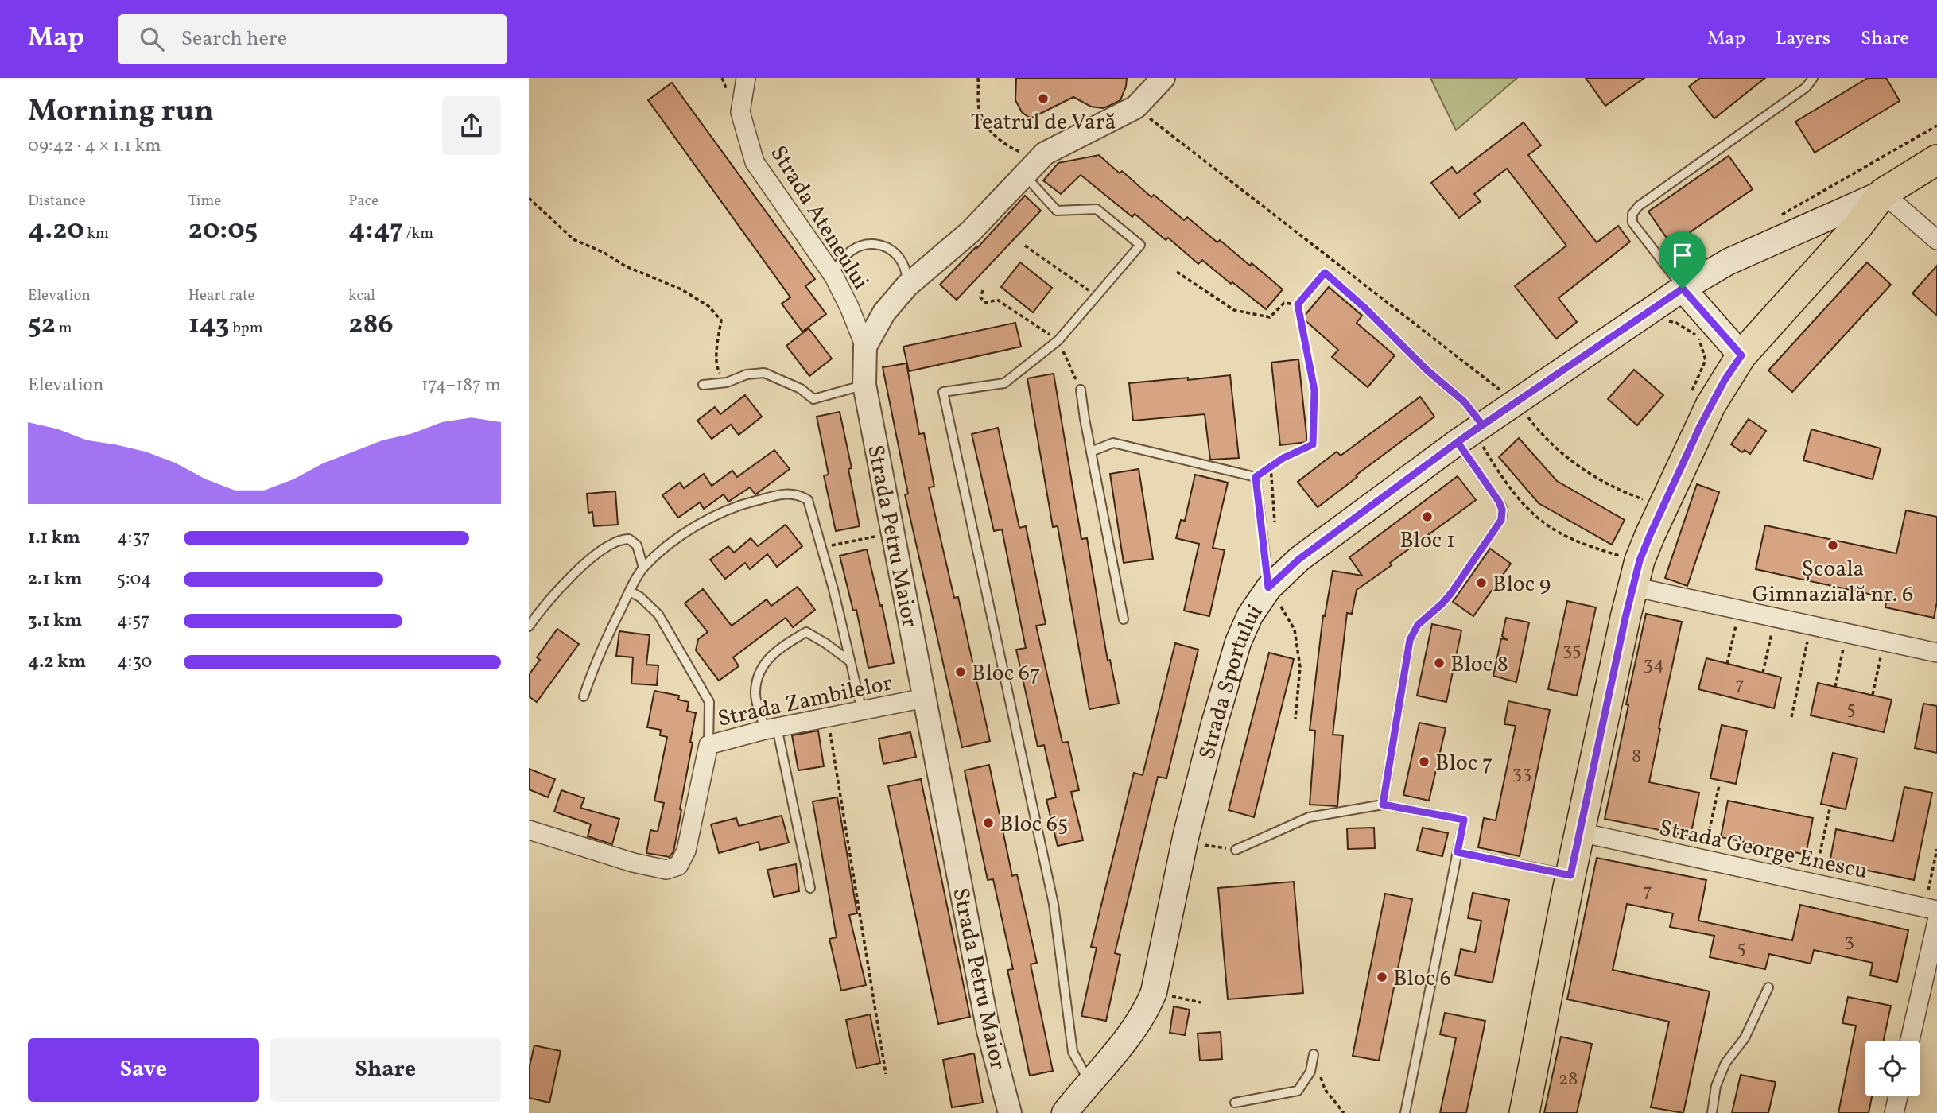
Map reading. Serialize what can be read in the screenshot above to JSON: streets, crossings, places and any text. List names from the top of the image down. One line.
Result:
{"streets":{"main road":["Strada Sportului"],"street":["Strada Ateneului","Strada Petru Maior","Strada Zambilelor","Strada George Enescu"]},"crossings":[["Strada Ateneului","Strada Petru Maior"],["Strada Petru Maior","Strada Zambilelor"]],"places":["Teatrul de Vară","Bloc 1","Școala Gimnazială nr. 6","Bloc 9","Bloc 8","Bloc 67","Bloc 7","Bloc 65","Bloc 6"],"house_numbers":["35","34","7","5","8","33","7","3","5","28"],"page":{"header":"Map","search":"Search here","nav":["Map","Layers","Share"],"heading":["Morning run","09:42 · 4 × 1.1 km"],"stats":[["Distance","4.20 km"],["Time","20:05"],["Pace","4:47 /km"],["Elevation","52 m"],["Heart rate","143 bpm"],["kcal","286"]],"chart":["Elevation","174–187 m"],"list":[{"name":"1.1 km","note":"4:37"},{"name":"2.1 km","note":"5:04"},{"name":"3.1 km","note":"4:57"},{"name":"4.2 km","note":"4:30"}],"buttons":["Save","Share"]}}
